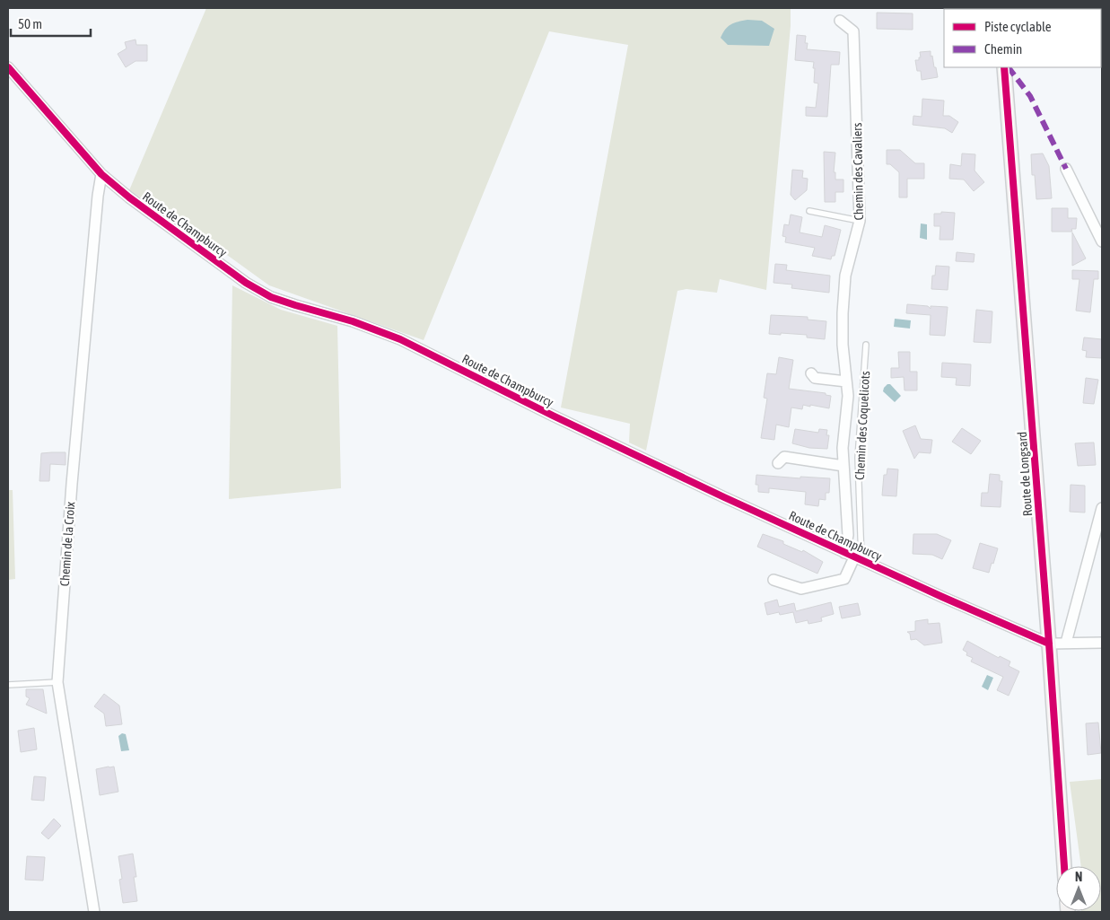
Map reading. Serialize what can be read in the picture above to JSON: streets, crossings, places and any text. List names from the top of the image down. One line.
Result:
{"streets":{"main road":["Route de Longsard"],"street":["Chemin des Cavaliers","Route de Champburcy","Chemin de la Croix"],"lane":["Chemin des Coquelicots"]},"crossings":[["Chemin des Cavaliers","Route de Champburcy"],["Route de Champburcy","Chemin des Coquelicots"],["Route de Champburcy","Route de Longsard"],["Route de Champburcy","Chemin de la Croix"]],"legend":["Piste cyclable","Chemin"],"scale_bar":"50 m","north":"top"}
